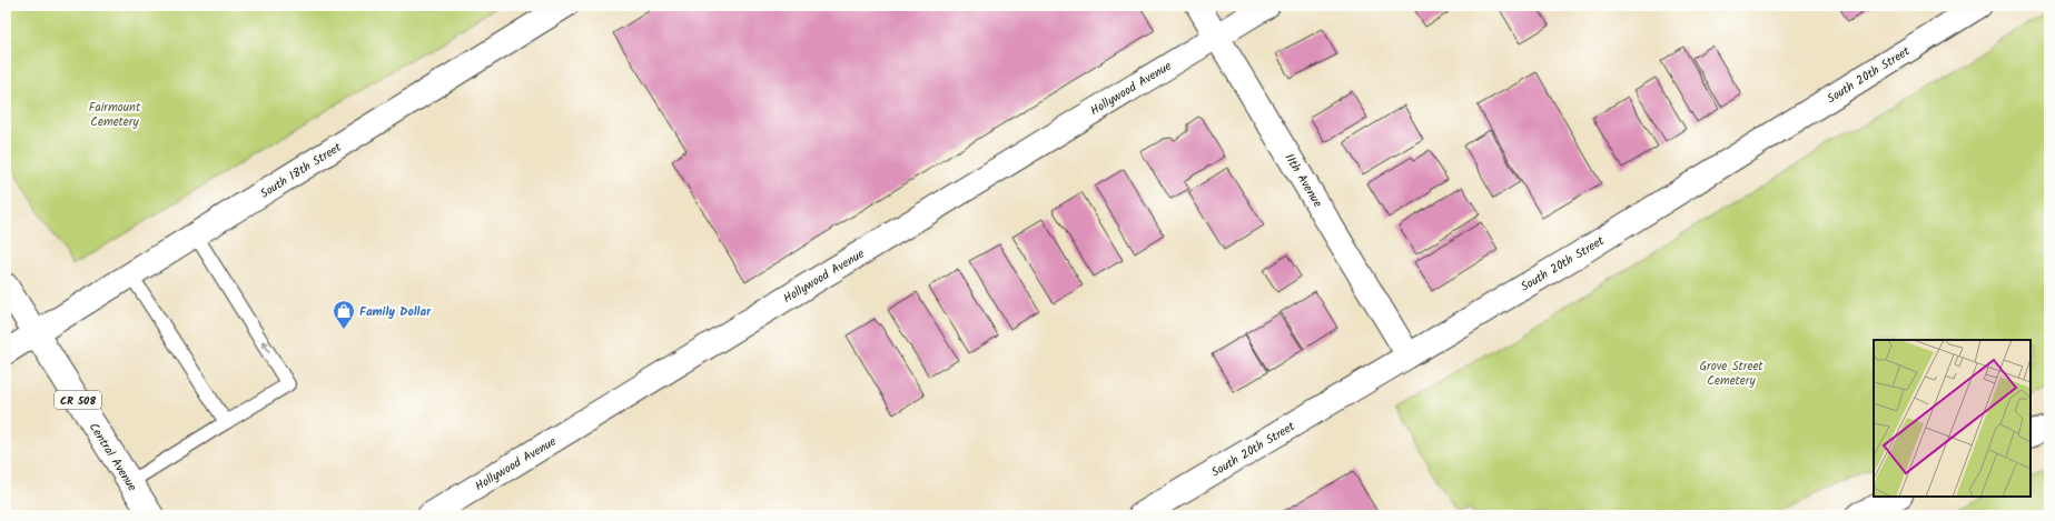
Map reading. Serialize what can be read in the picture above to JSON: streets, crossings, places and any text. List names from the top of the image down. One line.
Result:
{"streets":{"street":["South 20th Street","Hollywood Avenue","South 18th Street","11th Avenue","CR 508","Central Avenue"]},"crossings":[["South 20th Street","11th Avenue"],["Hollywood Avenue","11th Avenue"],["South 18th Street","Central Avenue"]],"parks":["Fairmount Cemetery","Grove Street Cemetery"],"places":{"shop":["Family Dollar"]}}
